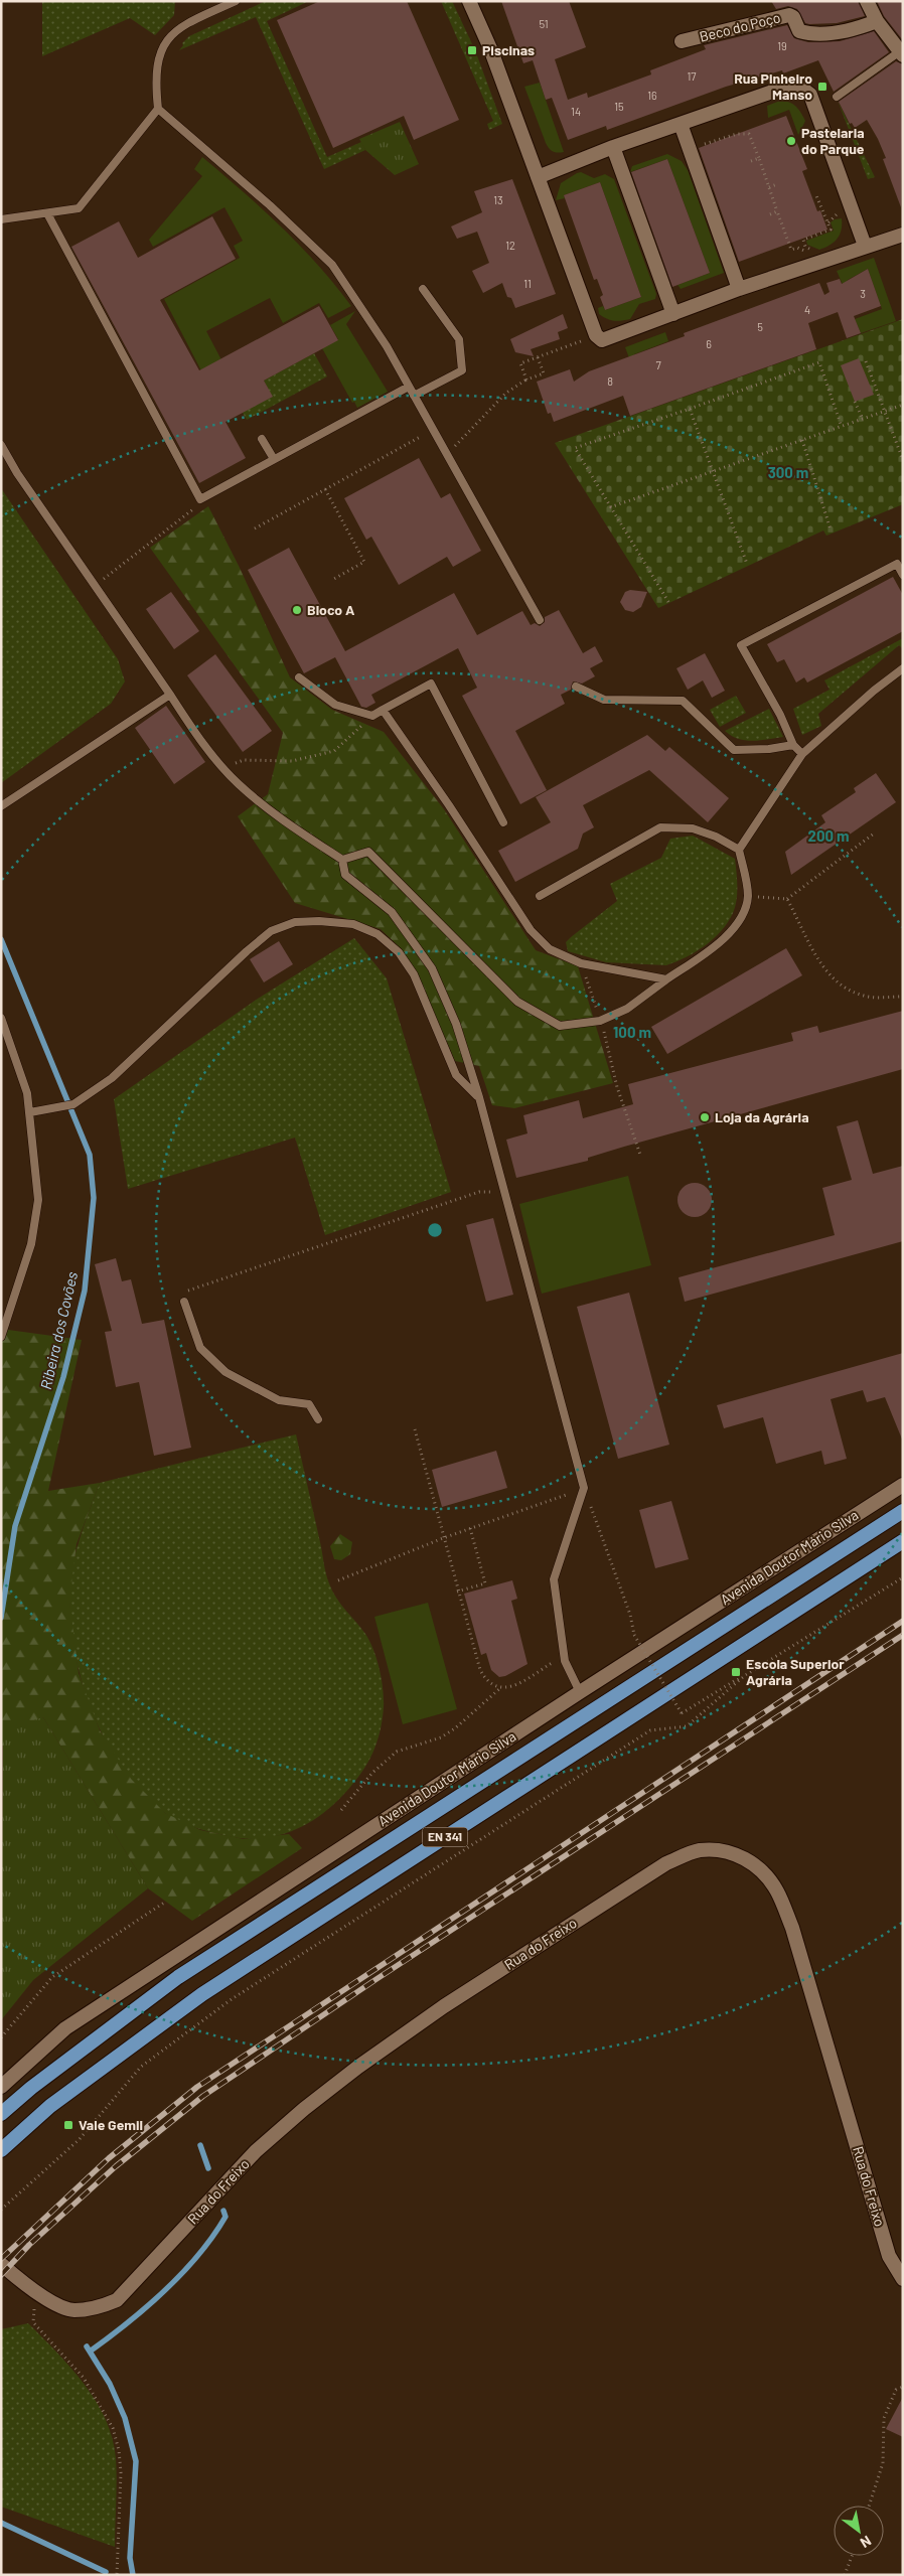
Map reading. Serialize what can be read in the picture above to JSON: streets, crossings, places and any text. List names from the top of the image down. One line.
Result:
{"streets":{"highway":["EN 341"],"street":["Beco do Poço","Avenida Doutor Mário Silva","Rua do Freixo"]},"water":["Ribeira dos Covões"],"places":{"transit":["Piscinas","Rua Pinheiro Manso","Escola Superior Agrária","Vale Gemil"],"other":["Pastelaria do Parque","Bloco A","Loja da Agrária"]},"house_numbers":["51","19","17","16","15","14","13","12","11","3","4","5","6","7","8"],"north":"bottom right","rings":["300 m","200 m","100 m"]}
